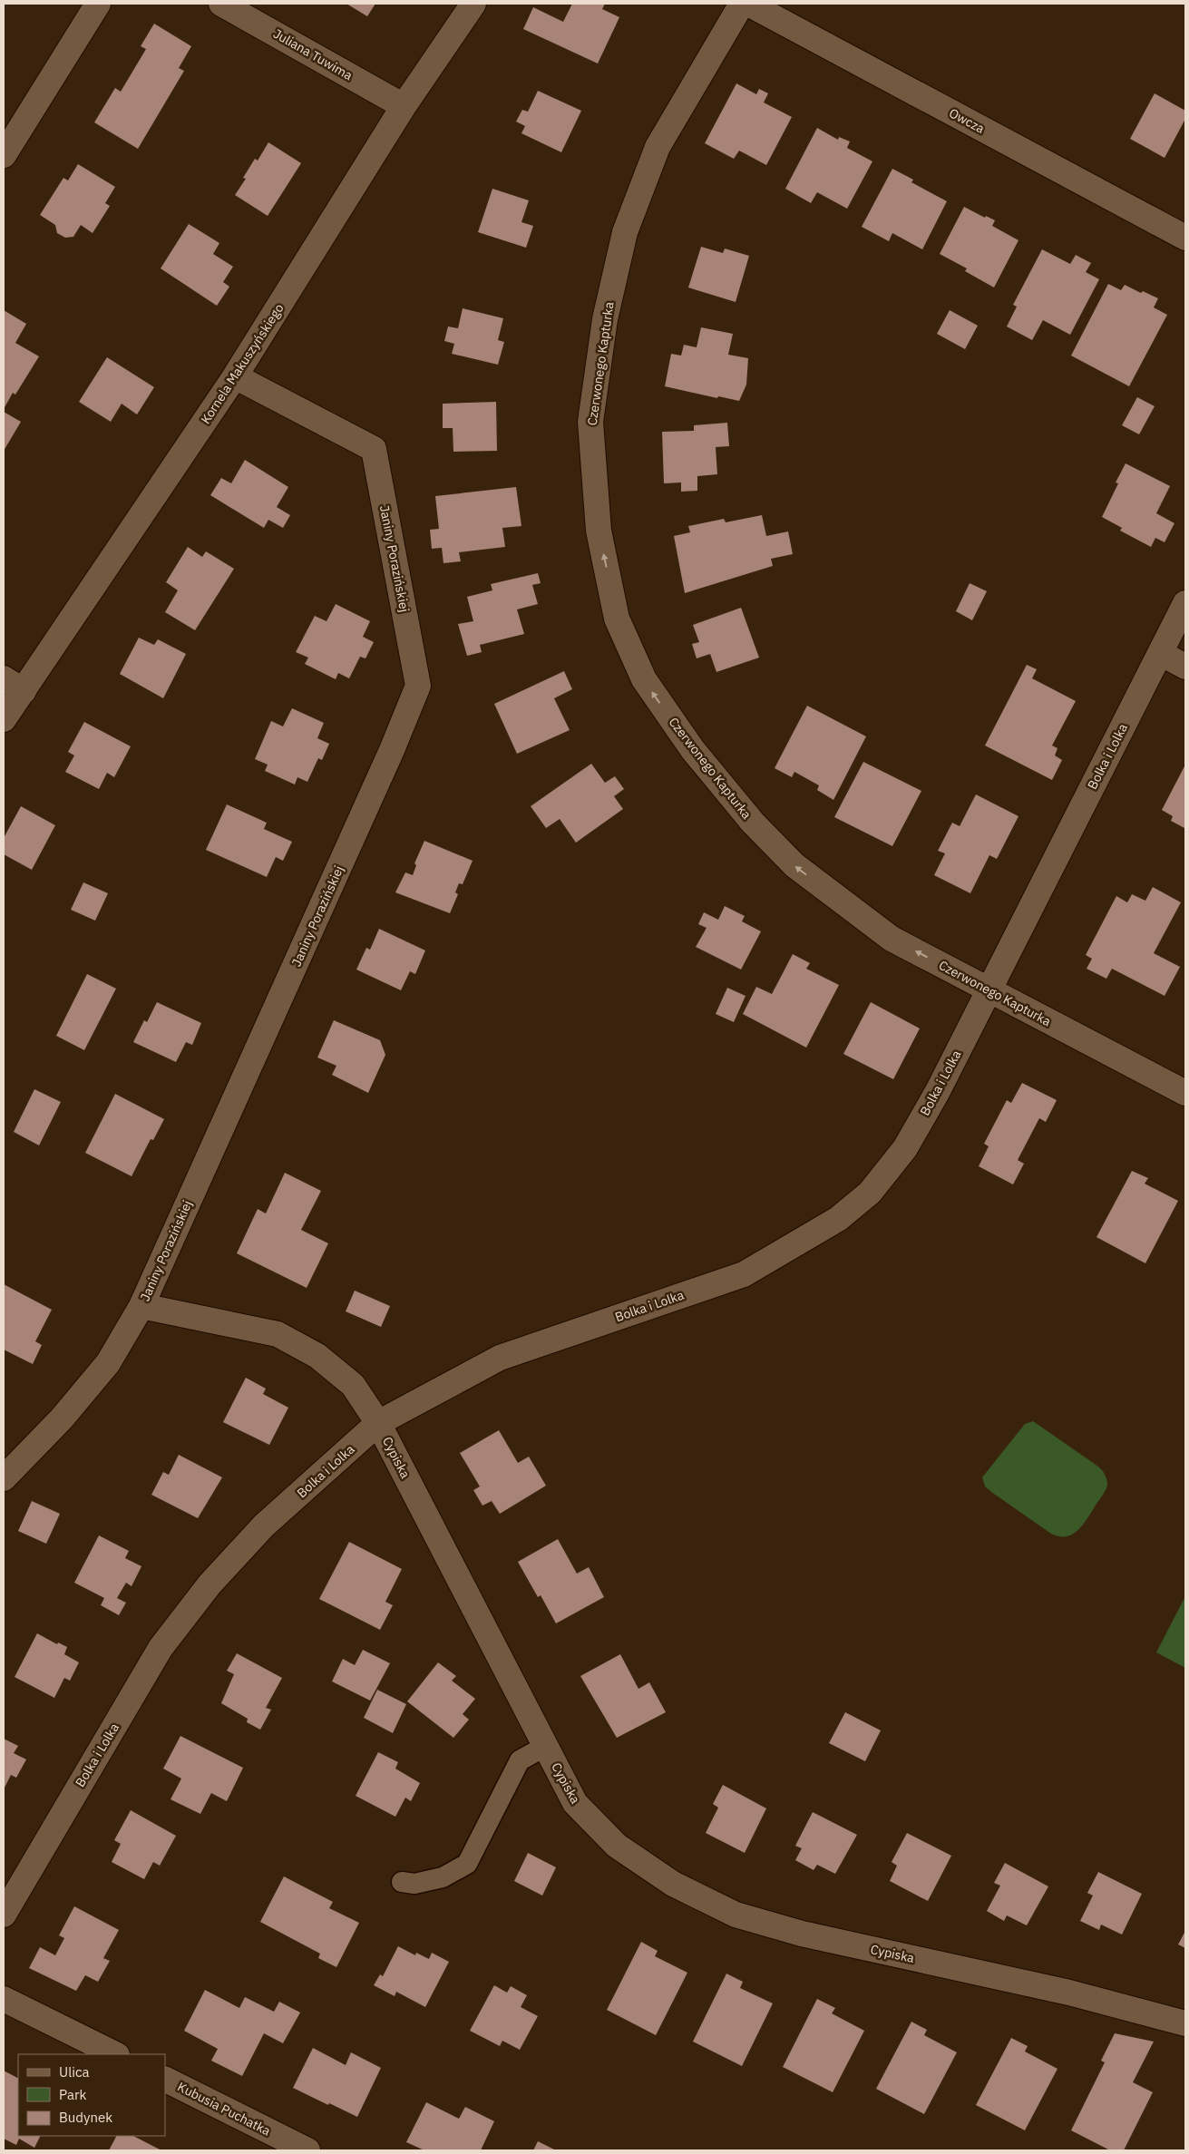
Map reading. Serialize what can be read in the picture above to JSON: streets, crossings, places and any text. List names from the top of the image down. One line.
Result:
{"streets":{"street":["Juliana Tuwima","Owcza","Kornela Makuszyńskiego","Czerwonego Kapturka","Janiny Porazińskiej","Bolka i Lolka","Cypiska","Kubusia Puchatka"]},"crossings":[["Juliana Tuwima","Kornela Makuszyńskiego"],["Kornela Makuszyńskiego","Janiny Porazińskiej"],["Czerwonego Kapturka","Bolka i Lolka"],["Janiny Porazińskiej","Cypiska"],["Bolka i Lolka","Cypiska"]],"one_way":["Czerwonego Kapturka"],"legend":["Ulica","Park","Budynek"]}
